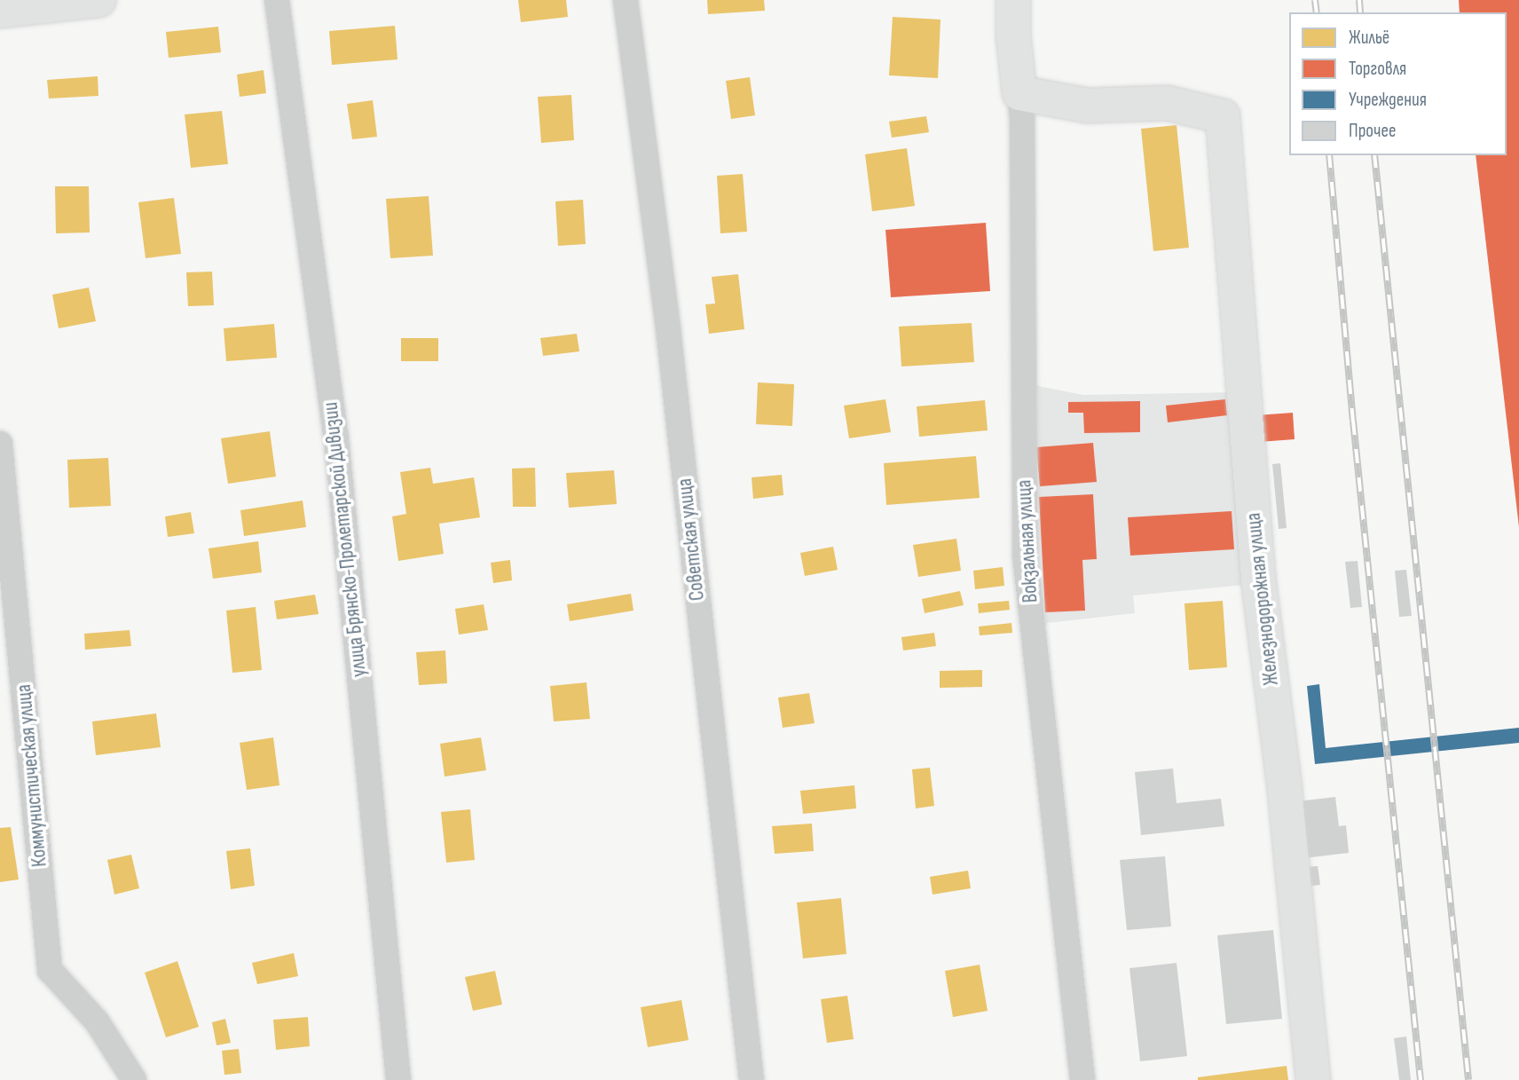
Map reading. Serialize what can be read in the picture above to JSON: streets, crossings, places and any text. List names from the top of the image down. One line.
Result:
{"streets":{"street":["улица Брянско-Пролетарской Дивизии","Советская улица","Вокзальная улица","Железнодорожная улица","Коммунистическая улица"]},"crossings":[["Вокзальная улица","Железнодорожная улица"]],"legend":["Жильё","Торговля","Учреждения","Прочее"]}
